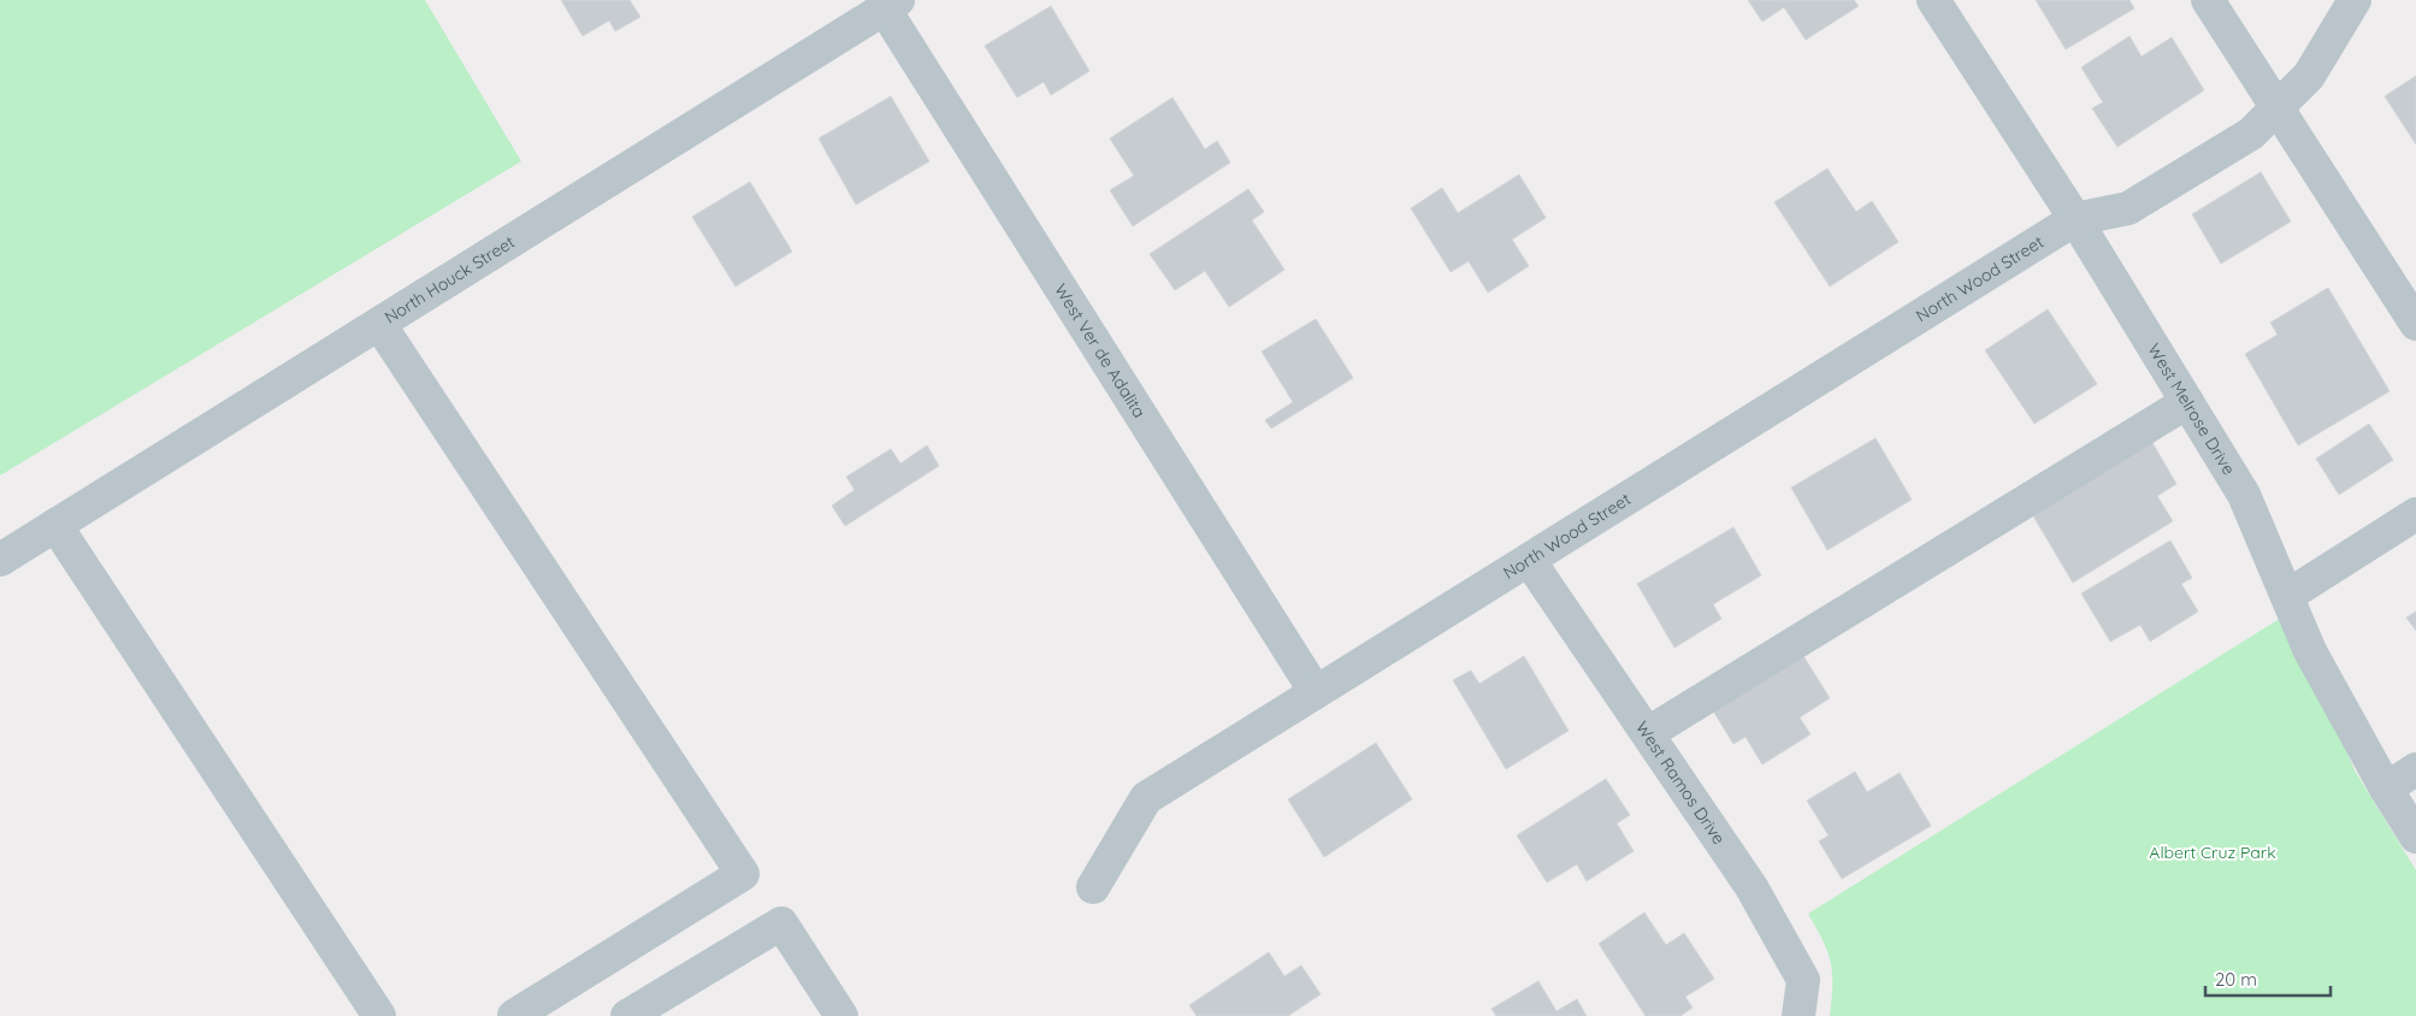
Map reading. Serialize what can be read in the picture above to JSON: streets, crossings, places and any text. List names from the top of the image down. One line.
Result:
{"streets":{"street":["North Wood Street","North Houck Street","West Ver de Adalita","West Melrose Drive","West Ramos Drive"]},"crossings":[["North Wood Street","West Ver de Adalita"],["North Wood Street","West Melrose Drive"],["North Wood Street","West Ramos Drive"],["North Houck Street","West Ver de Adalita"]],"parks":["Albert Cruz Park"],"scale_bar":"20 m"}
